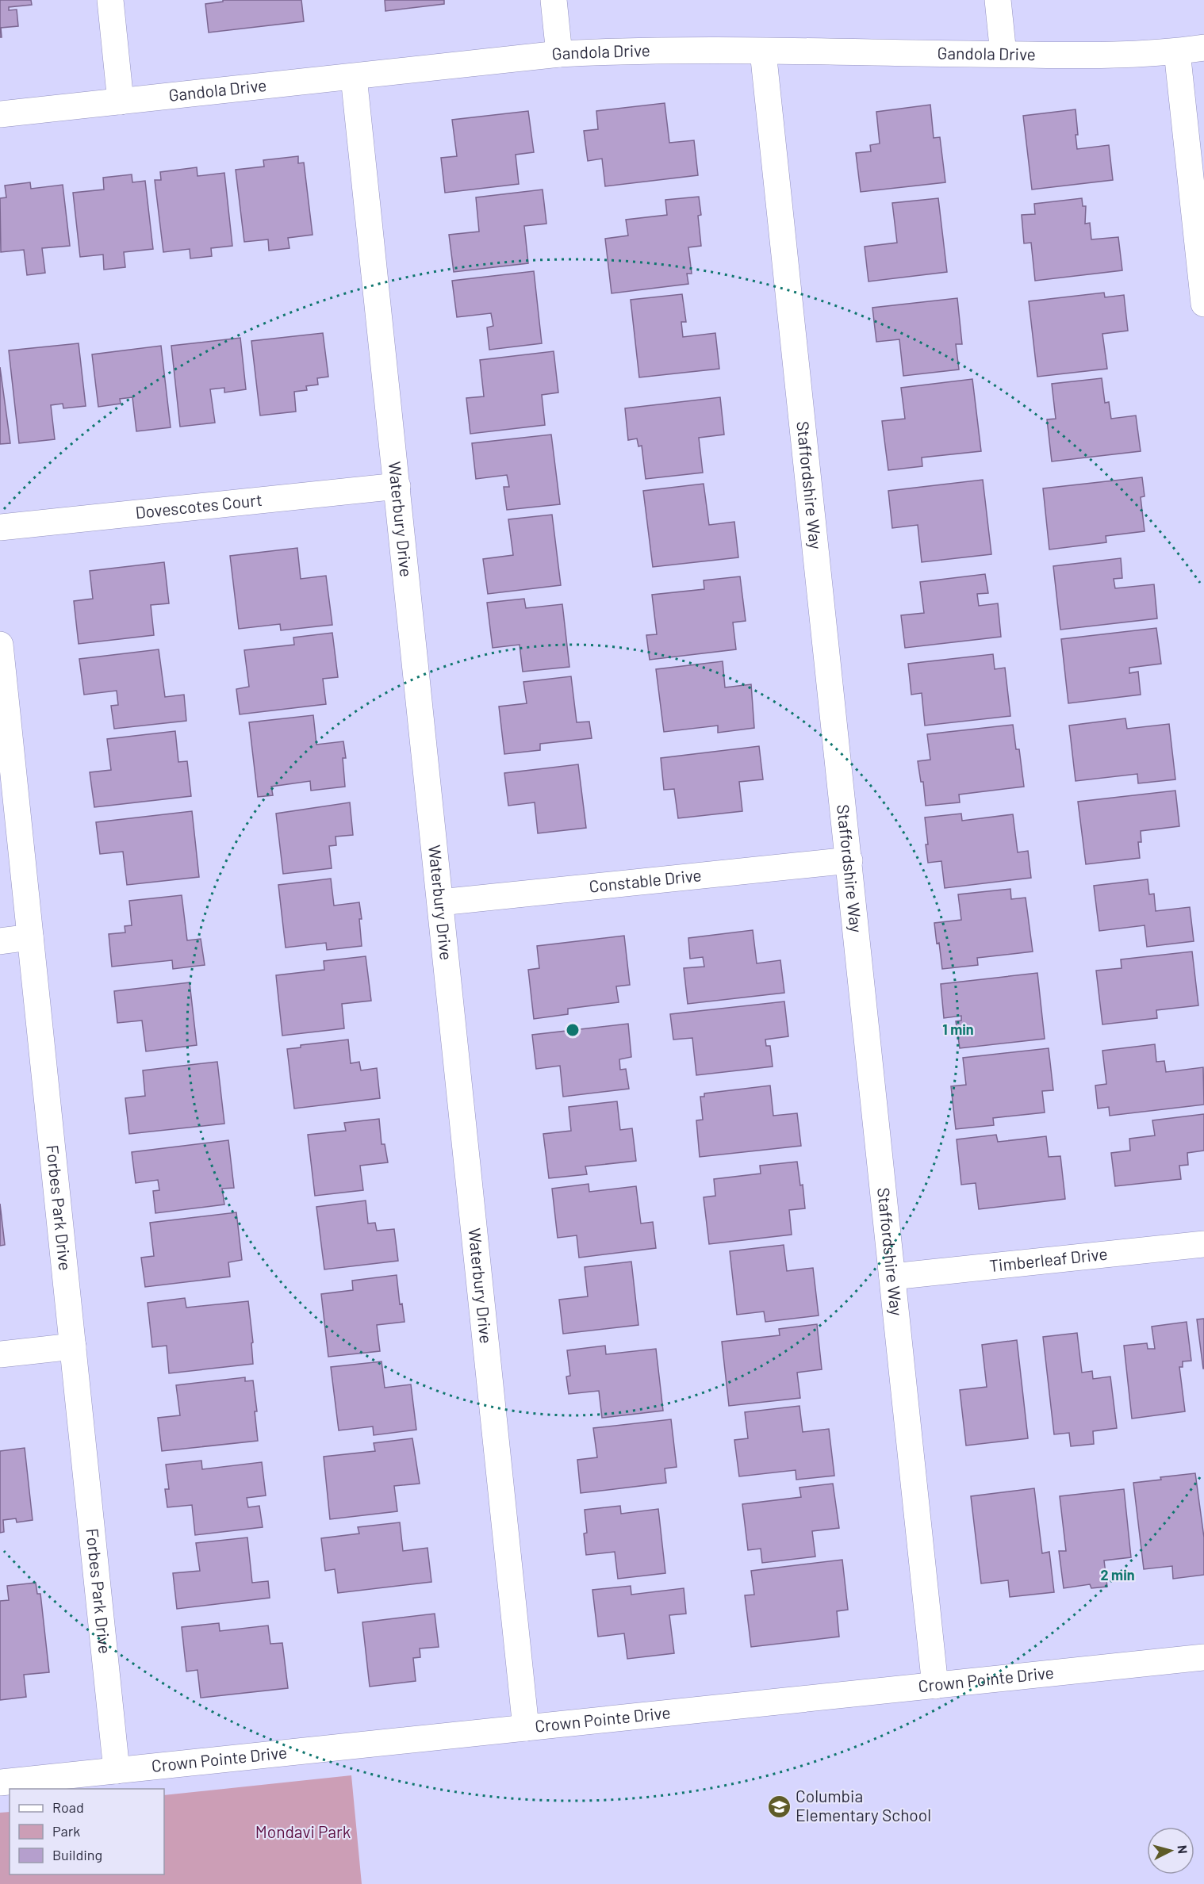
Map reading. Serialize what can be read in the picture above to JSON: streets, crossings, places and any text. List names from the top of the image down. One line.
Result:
{"streets":{"street":["Gandola Drive","Staffordshire Way","Dovescotes Court","Waterbury Drive","Constable Drive","Forbes Park Drive","Timberleaf Drive","Crown Pointe Drive"]},"crossings":[["Gandola Drive","Staffordshire Way"],["Gandola Drive","Waterbury Drive"],["Staffordshire Way","Constable Drive"],["Staffordshire Way","Timberleaf Drive"],["Staffordshire Way","Crown Pointe Drive"],["Dovescotes Court","Waterbury Drive"],["Waterbury Drive","Constable Drive"],["Waterbury Drive","Crown Pointe Drive"],["Forbes Park Drive","Crown Pointe Drive"]],"parks":["Mondavi Park"],"places":{"school or university":["Columbia Elementary School"]},"legend":["Road","Park","Building"],"north":"right","rings":["1 min","2 min"]}
